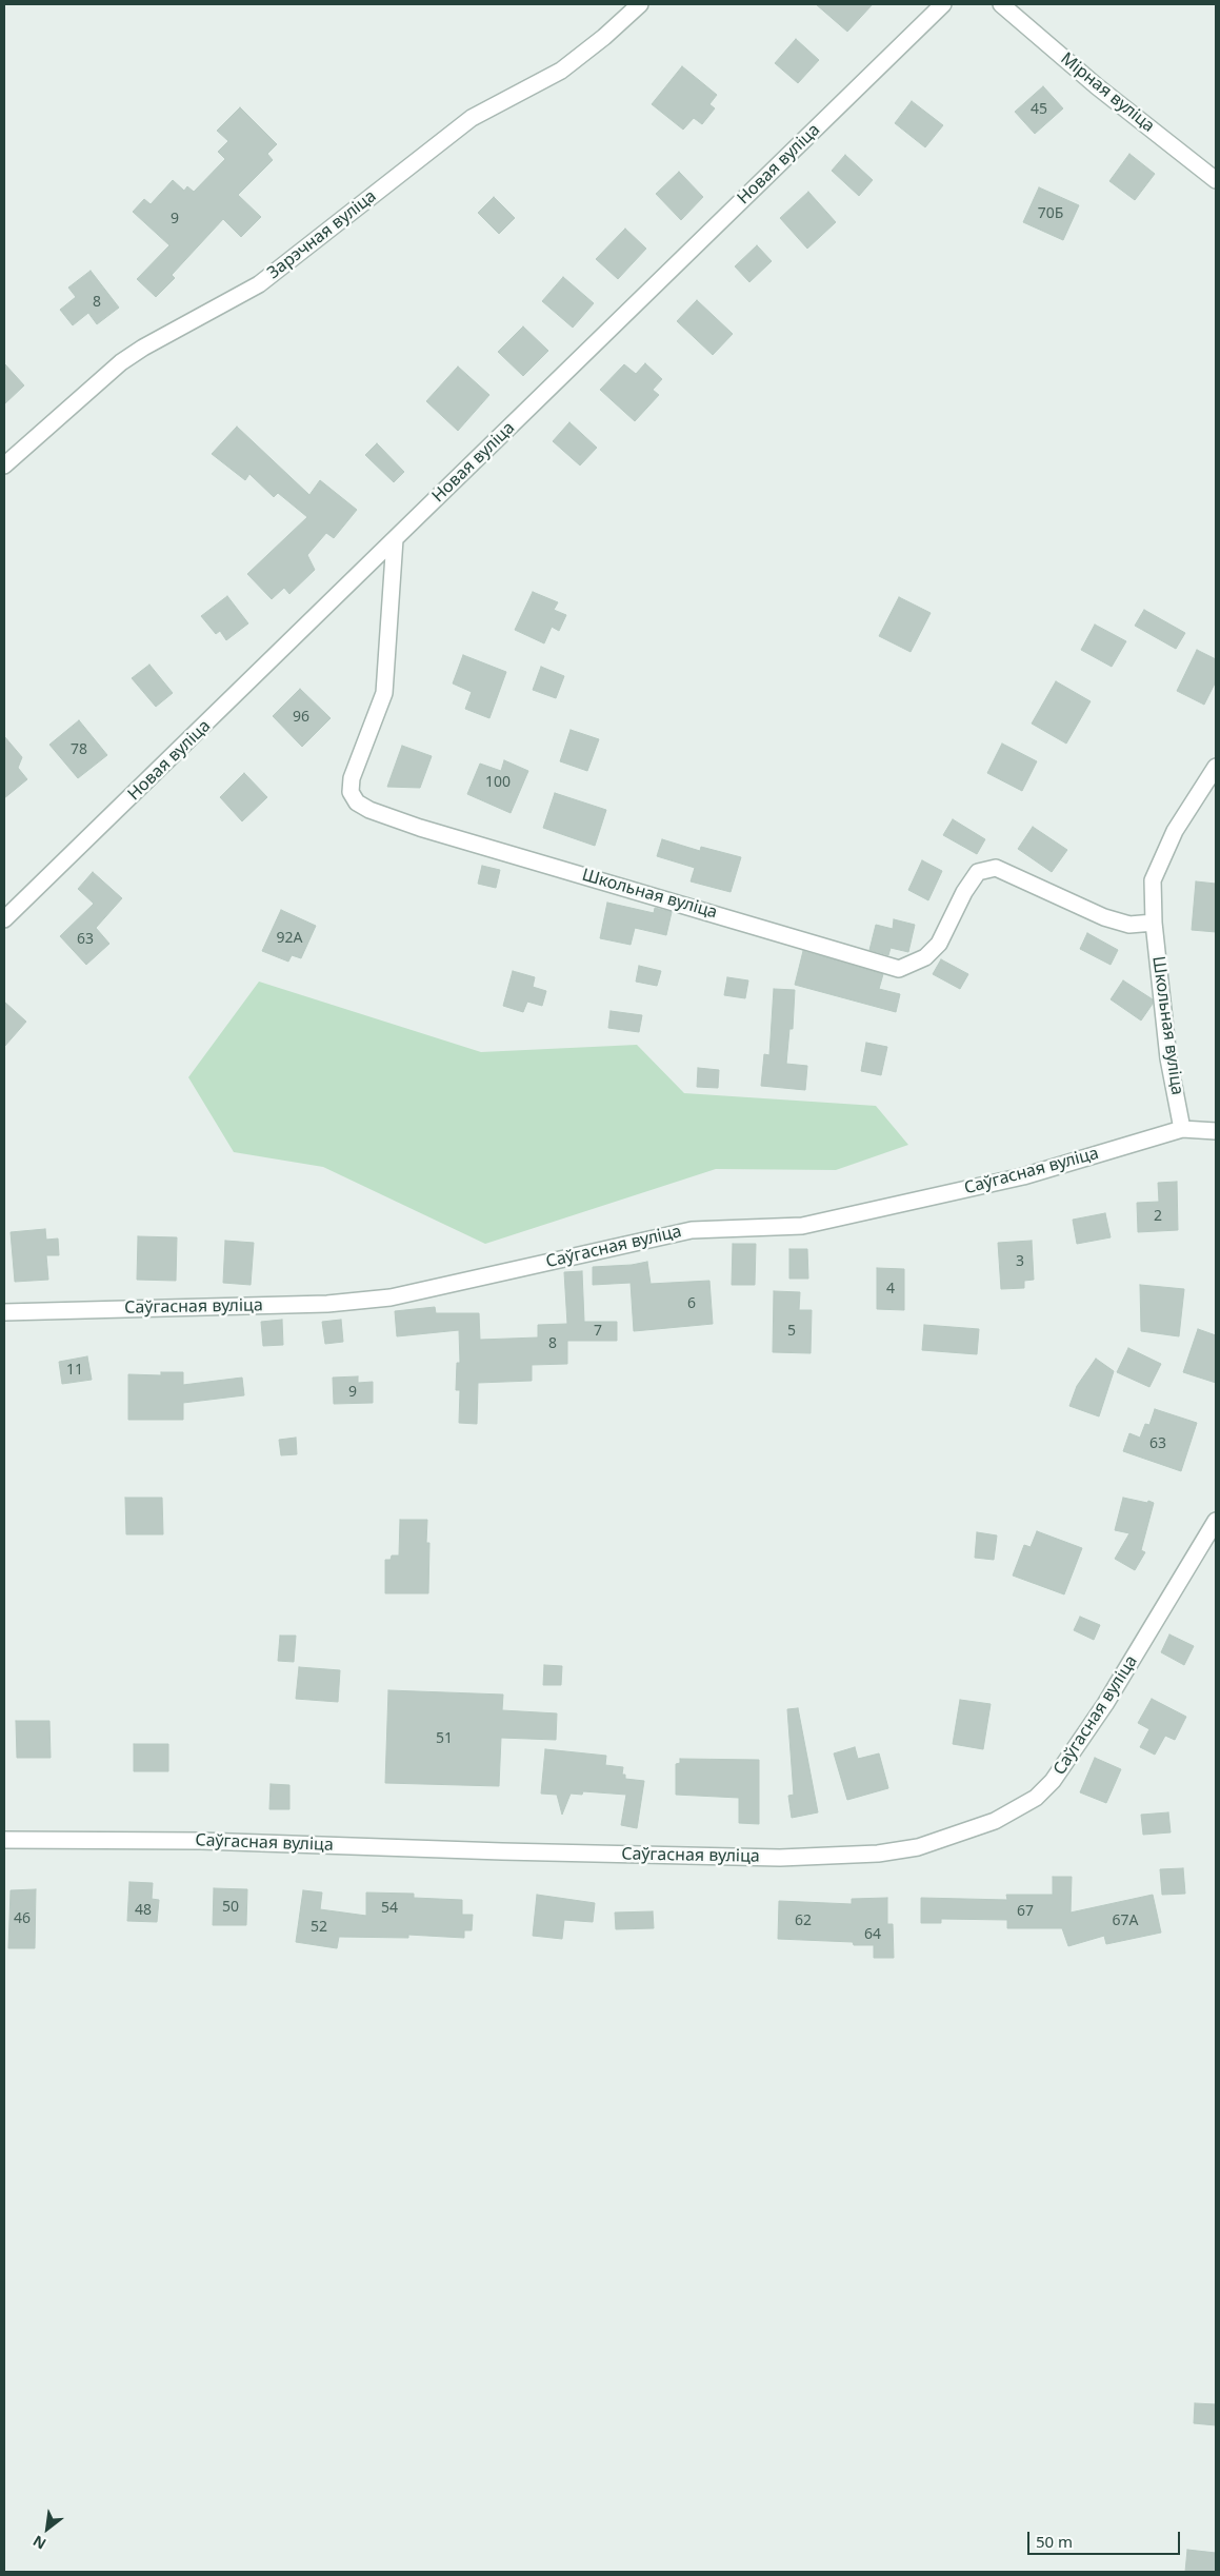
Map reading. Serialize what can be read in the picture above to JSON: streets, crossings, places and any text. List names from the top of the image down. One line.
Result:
{"streets":{"street":["Мірная вуліца","Новая вуліца","Зарэчная вуліца","Школьная вуліца","Саўгасная вуліца"]},"crossings":[["Новая вуліца","Школьная вуліца"],["Школьная вуліца","Саўгасная вуліца"]],"house_numbers":["45","70Б","9","8","96","78","100","92А","63","2","3","4","6","7","5","8","11","9","63","51","50","54","48","67","46","62","67А","52","64"],"scale_bar":"50 m","north":"bottom left"}
